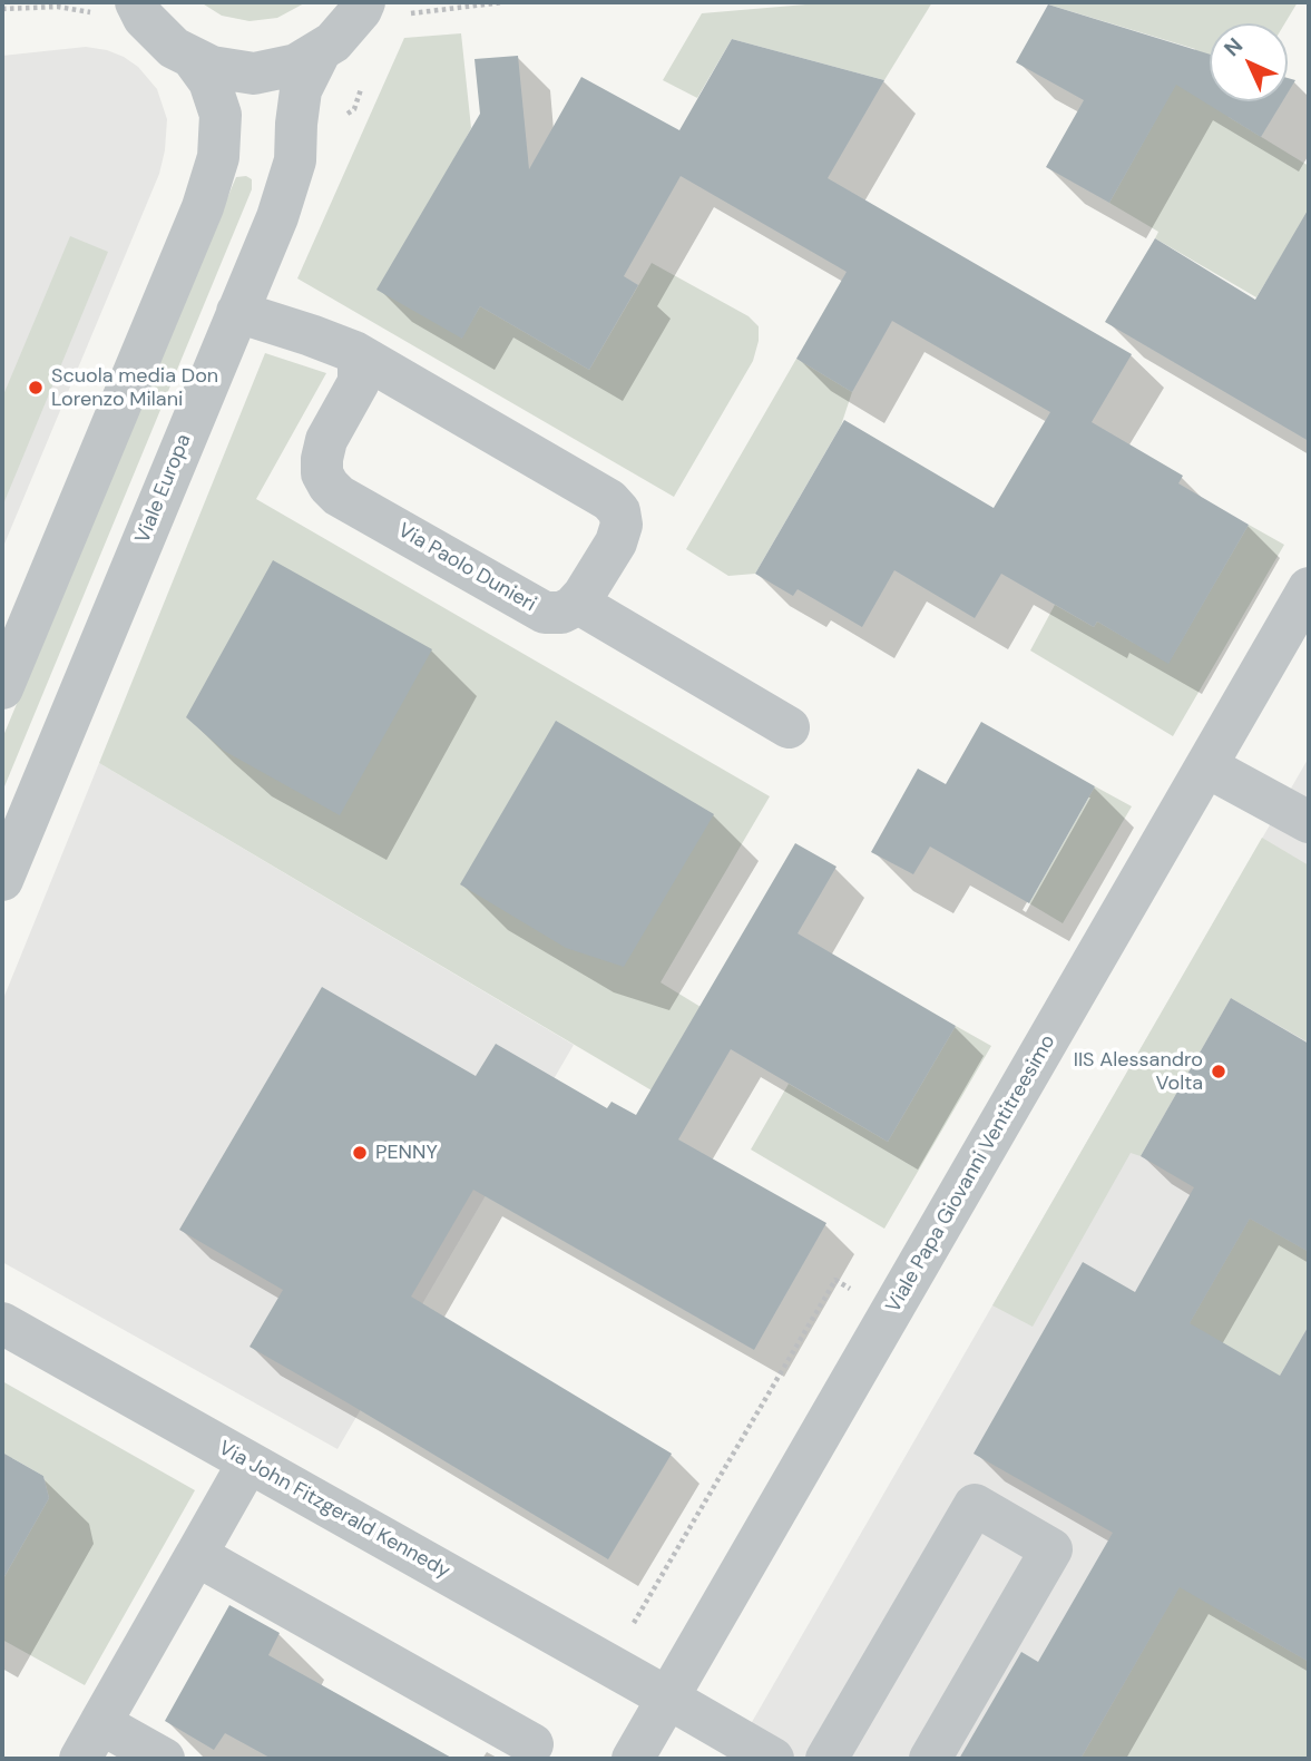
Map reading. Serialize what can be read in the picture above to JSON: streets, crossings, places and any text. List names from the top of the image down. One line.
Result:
{"streets":{"street":["Viale Europa","Via Paolo Dunieri","Viale Papa Giovanni Ventitreesimo","Via John Fitzgerald Kennedy"]},"crossings":[["Viale Papa Giovanni Ventitreesimo","Via John Fitzgerald Kennedy"]],"places":["Scuola media Don Lorenzo Milani","IIS Alessandro Volta","PENNY"],"north":"top left"}
